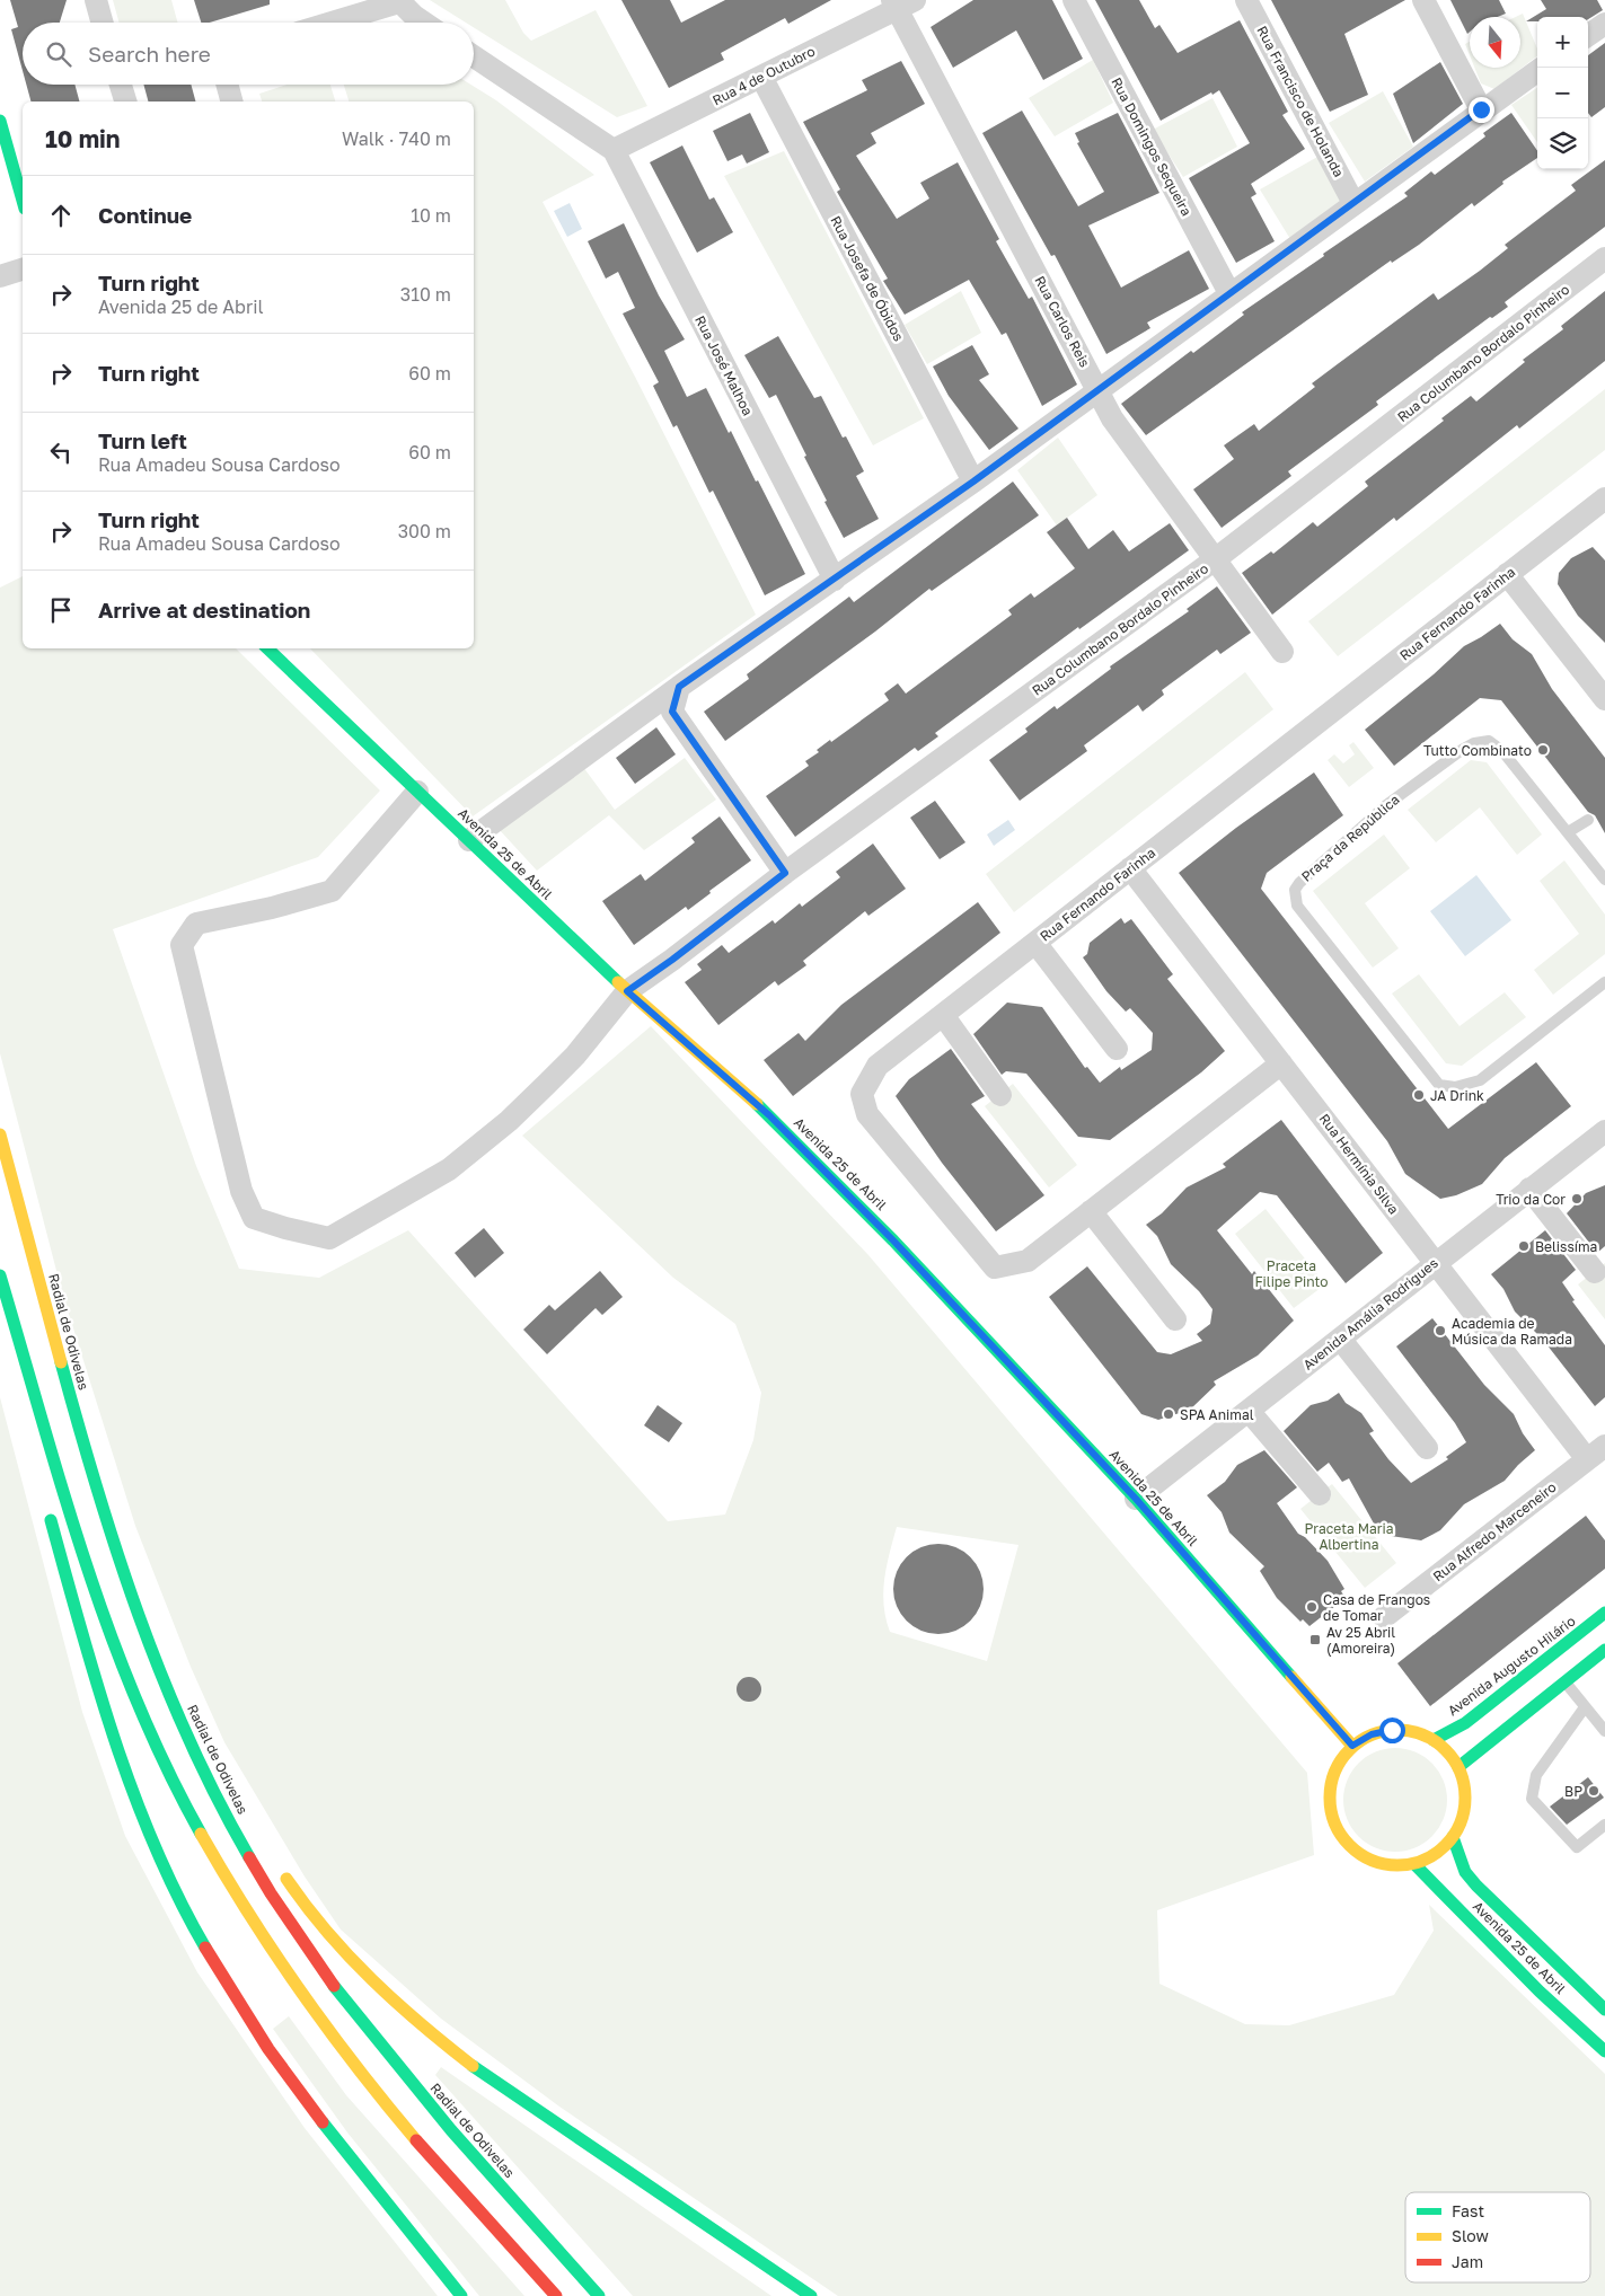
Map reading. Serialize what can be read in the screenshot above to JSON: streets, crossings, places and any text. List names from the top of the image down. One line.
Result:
{"streets":{"main road":["Avenida 25 de Abril","Radial de Odivelas","Avenida Augusto Hilário"],"street":["Rua 4 de Outubro","Rua Francisco de Holanda","Rua Domingos Sequeira","Rua Josefa de Óbidos","Rua Carlos Reis","Rua Columbano Bordalo Pinheiro","Rua José Malhoa","Rua Fernando Farinha","Rua Hermínia Silva","Avenida Amália Rodrigues","Rua Alfredo Marceneiro"],"lane":["Praça da República"]},"crossings":[["Rua 4 de Outubro","Rua Josefa de Óbidos"],["Rua 4 de Outubro","Rua Carlos Reis"],["Rua 4 de Outubro","Rua José Malhoa"],["Rua Carlos Reis","Rua Columbano Bordalo Pinheiro"],["Rua Columbano Bordalo Pinheiro","Avenida 25 de Abril"],["Rua Fernando Farinha","Rua Hermínia Silva"],["Avenida 25 de Abril","Avenida Amália Rodrigues"],["Avenida 25 de Abril","Avenida Augusto Hilário"],["Rua Hermínia Silva","Avenida Amália Rodrigues"],["Rua Hermínia Silva","Rua Alfredo Marceneiro"]],"parks":["Praceta Filipe Pinto","Praceta Maria Albertina"],"places":{"other":["Tutto Combinato","JA Drink","Trio da Cor","Belissíma","Academia de Música da Ramada","SPA Animal","Casa de Frangos de Tomar","BP"],"transit":["Av 25 Abril (Amoreira)"]},"legend":["Fast","Slow","Jam"],"north":"bottom","page":{"map_buttons":["+","−"],"search":"Search here","heading":["10 min","Walk · 740 m"],"list":[["Continue","10 m"],["Turn right","Avenida 25 de Abril","310 m"],["Turn right","60 m"],["Turn left","Rua Amadeu Sousa Cardoso","60 m"],["Turn right","Rua Amadeu Sousa Cardoso","300 m"],"Arrive at destination"]}}
